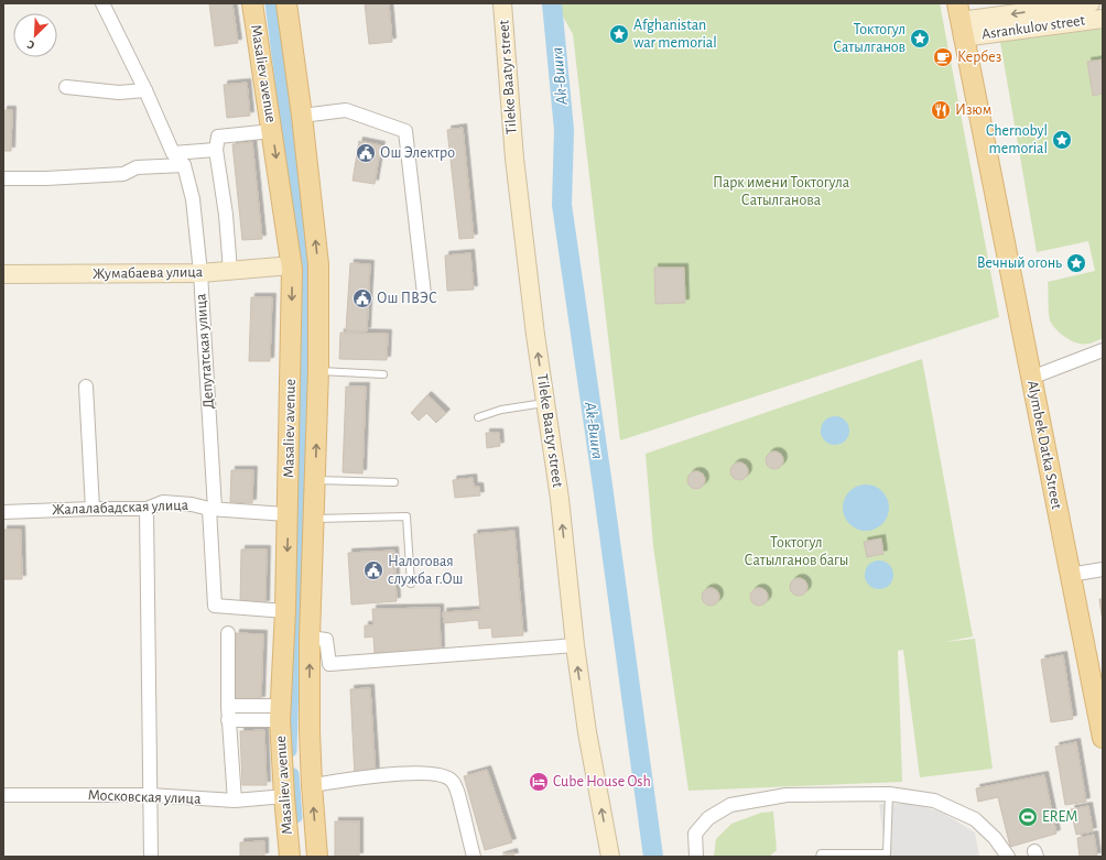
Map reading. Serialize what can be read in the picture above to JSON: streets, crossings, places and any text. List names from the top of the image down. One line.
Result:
{"streets":{"main road":["Masaliev avenue","Alymbek Datka Street"],"street":["Asrankulov street","Tileke Baatyr street","Жумабаева улица","Депутатская улица","Жалалабадская улица","Московская улица"]},"crossings":[["Asrankulov street","Alymbek Datka Street"],["Masaliev avenue","Жумабаева улица"],["Masaliev avenue","Депутатская улица"],["Masaliev avenue","Жалалабадская улица"],["Masaliev avenue","Московская улица"],["Жумабаева улица","Депутатская улица"],["Депутатская улица","Жалалабадская улица"]],"one_way":["Tileke Baatyr street"],"water":["Ak-Buura"],"parks":["Парк имени Токтогула Сатылганова","Токтогул Сатылганов багы"],"places":{"place":["Afghanistan war memorial","Токтогул Сатылганов","Chernobyl memorial","Вечный огонь"],"cafe":["Кербез"],"restaurant":["Изюм"],"public building":["Ош Электро","Ош ПВЭС","Налоговая служба г.Ош"],"hotel":["Cube House Osh"],"sports":["EREM"]},"north":"bottom left"}
